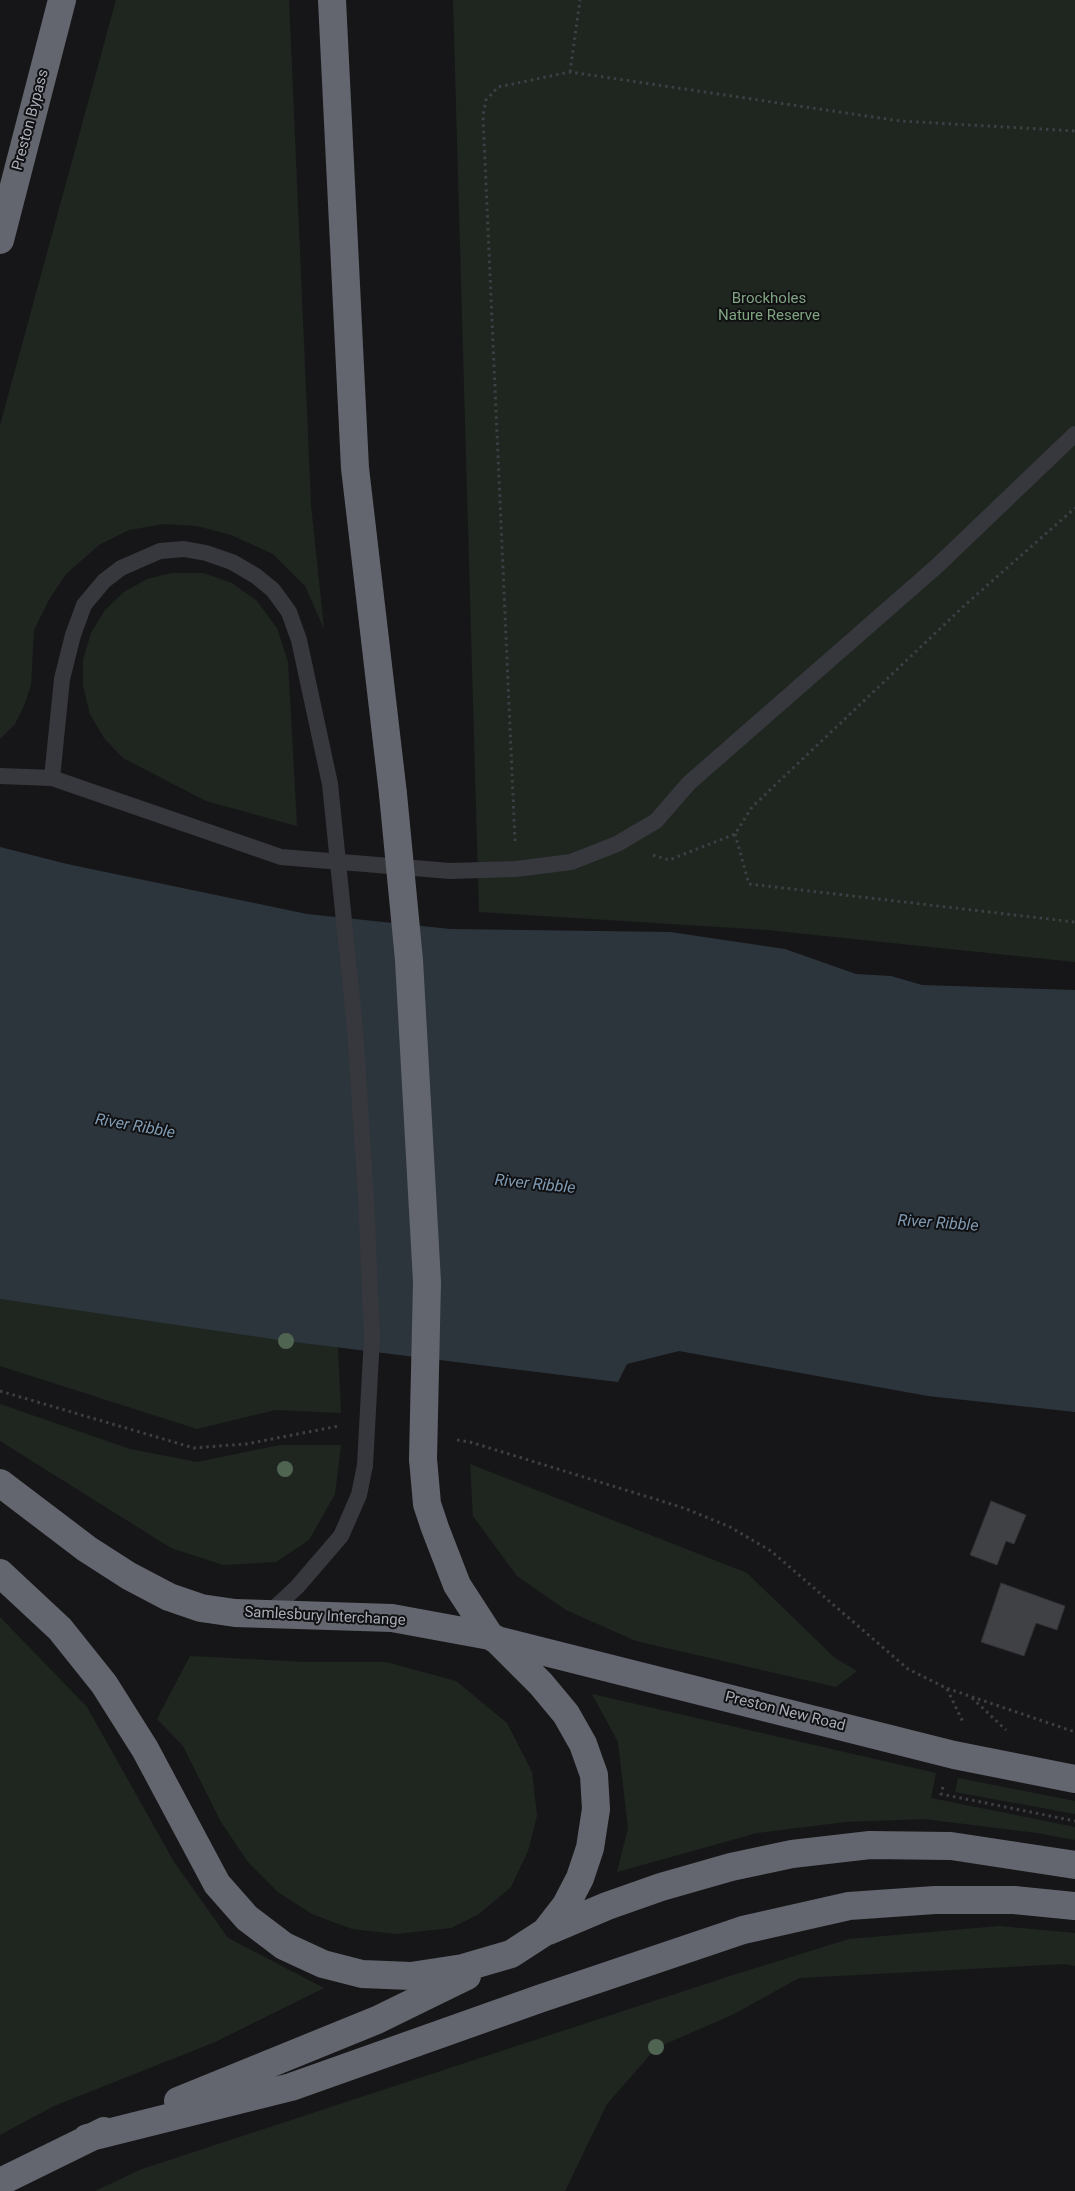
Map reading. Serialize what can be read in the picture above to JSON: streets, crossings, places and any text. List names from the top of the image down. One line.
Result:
{"streets":{"highway":["Preston Bypass","Samlesbury Interchange","Preston New Road"]},"crossings":[["Samlesbury Interchange","Preston New Road"]],"water":["River Ribble"],"parks":["Brockholes Nature Reserve"]}
